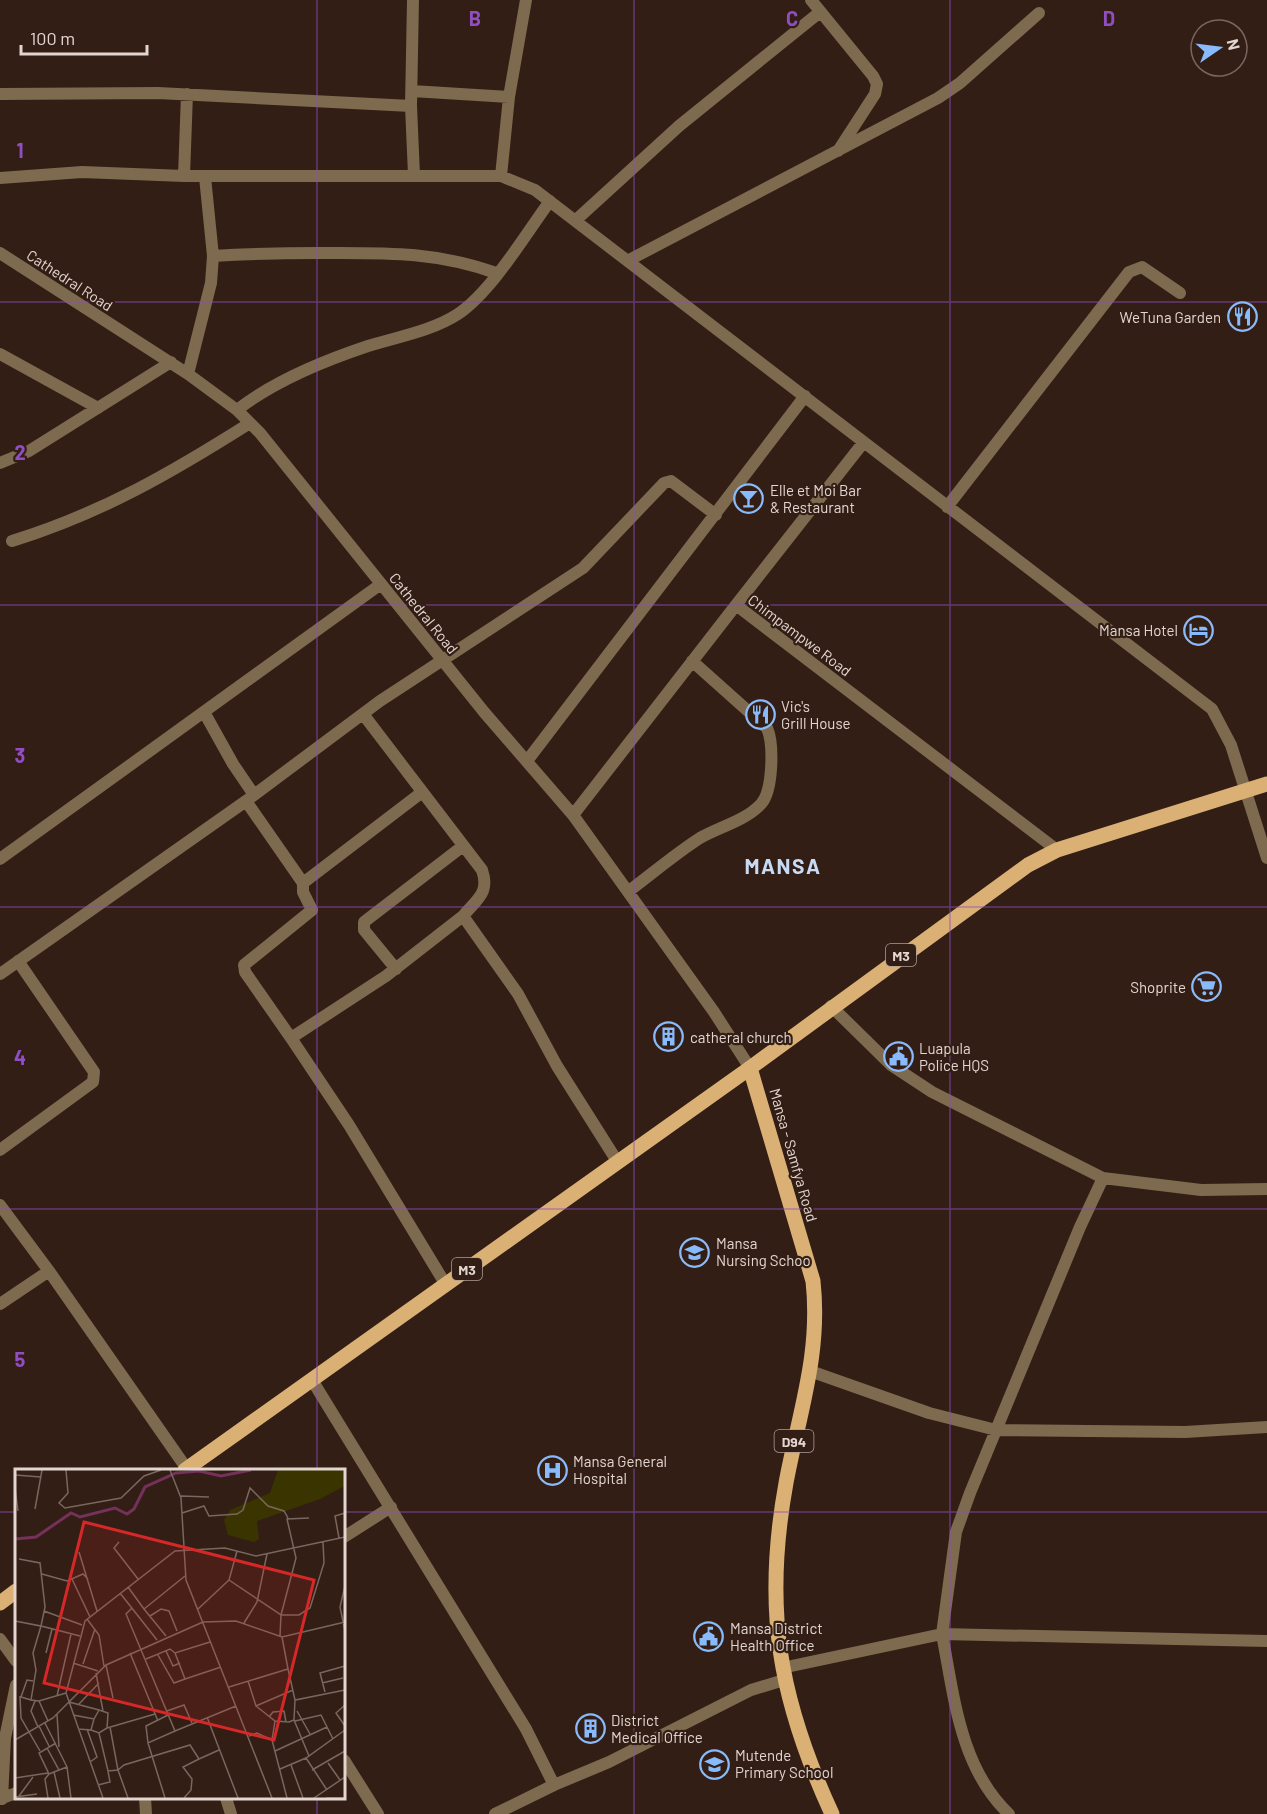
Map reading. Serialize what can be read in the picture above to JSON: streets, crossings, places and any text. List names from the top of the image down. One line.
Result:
{"streets":{"main road":["M3","Mansa - Samfya Road","D94"],"street":["Cathedral Road","Chimpampwe Road"]},"crossings":[["Cathedral Road","Chimpampwe Road"],["Cathedral Road","M3"],["Cathedral Road","Mansa - Samfya Road"],["Chimpampwe Road","M3"],["M3","Mansa - Samfya Road"]],"districts":["MANSA"],"places":{"restaurant":["WeTuna Garden","Vic's Grill House"],"bar":["Elle et Moi Bar & Restaurant"],"hotel":["Mansa Hotel"],"supermarket":["Shoprite"],"building":["catheral church","District Medical Office"],"public building":["Luapula Police HQS","Mansa District Health Office"],"school or university":["Mansa Nursing Schoo","Mutende Primary School"],"hospital":["Mansa General Hospital"]},"scale_bar":"100 m","north":"right","grid":{"columns":["B","C","D"],"rows":["1","2","3","4","5"]}}
